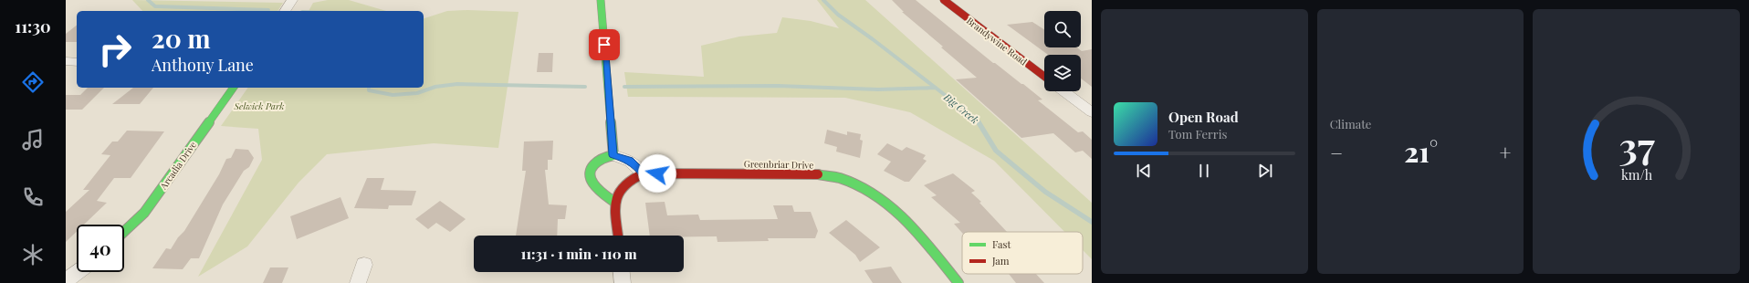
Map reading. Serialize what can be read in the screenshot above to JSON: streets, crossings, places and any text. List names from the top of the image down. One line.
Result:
{"streets":{"street":["Brandywine Road","Greenbriar Drive","Arcadia Drive"]},"water":["Big Creek"],"parks":["Selwick Park"],"legend":["Fast","Jam"],"page":{"tabs":"11:30","tile":"Climate","turn":["20 m","Anthony Lane"],"song":["Open Road","Tom Ferris"],"heat":["−","21°","+"],"limit":"40","trip":"11:31 · 1 min · 110 m","gauge":["37","km/h"]}}
